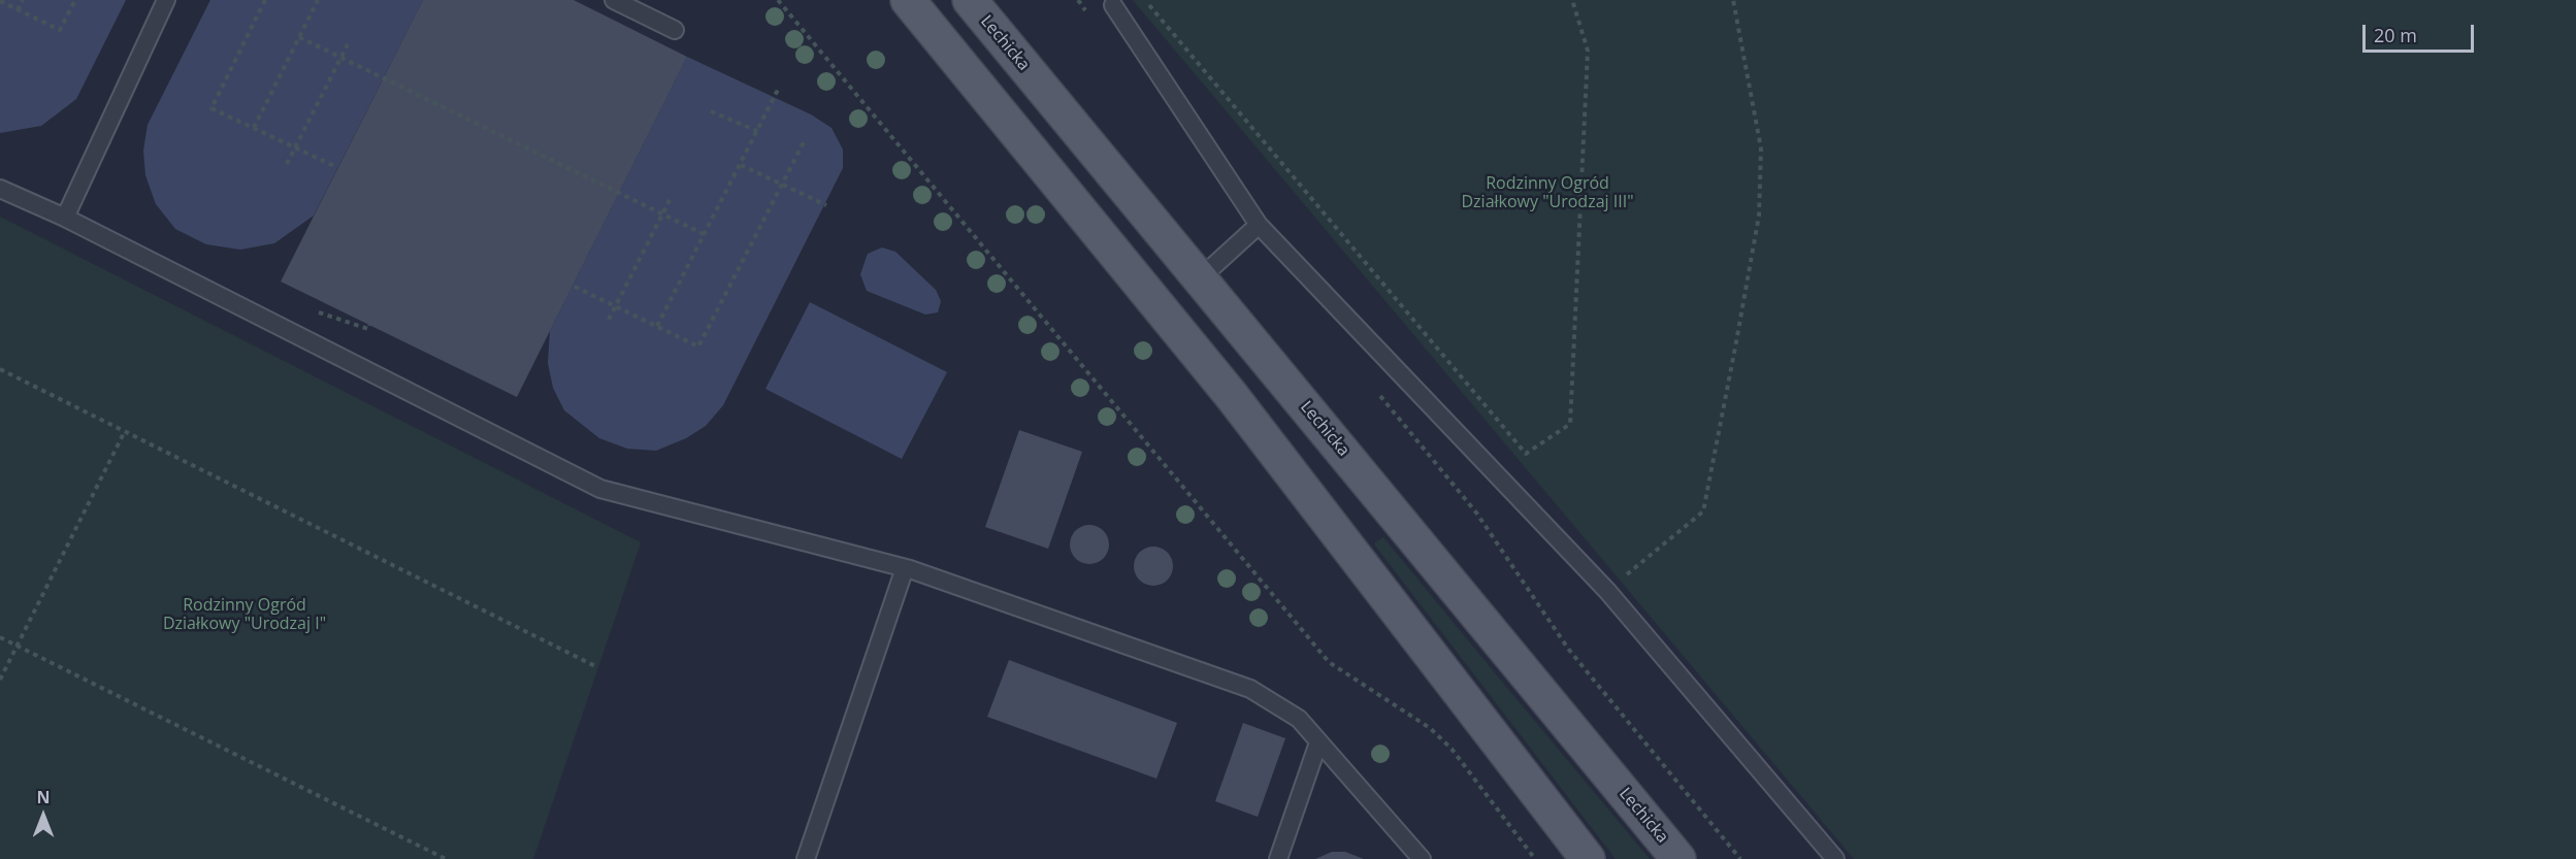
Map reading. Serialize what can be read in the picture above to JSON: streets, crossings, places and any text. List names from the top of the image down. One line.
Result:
{"streets":{"main road":["Lechicka"]},"parks":["Rodzinny Ogród Działkowy \"Urodzaj III\"","Rodzinny Ogród Działkowy \"Urodzaj I\""],"scale_bar":"20 m","north":"top"}
